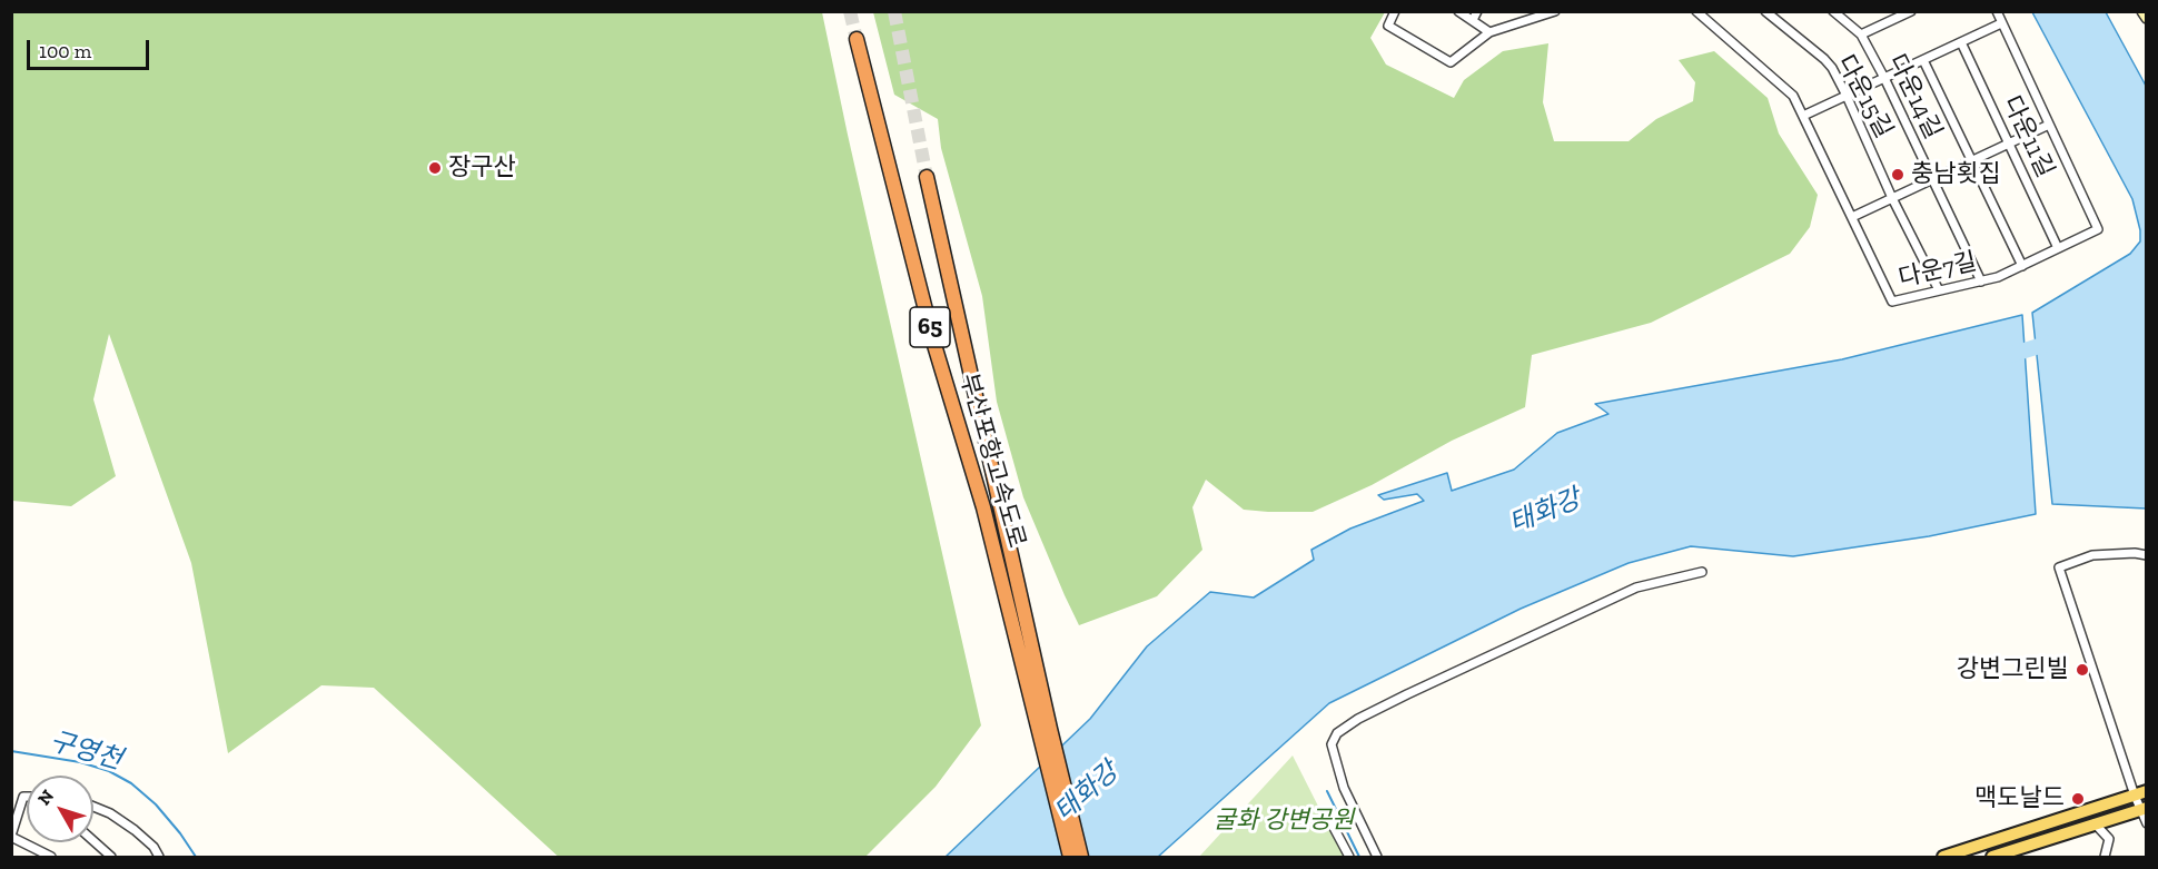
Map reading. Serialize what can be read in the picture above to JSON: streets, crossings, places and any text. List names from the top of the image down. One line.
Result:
{"streets":{"highway":["65","부산포항고속도로"],"street":["다운15길","다운14길","다운11길","다운7길"]},"crossings":[["다운15길","다운7길"],["다운14길","다운7길"],["다운11길","다운7길"]],"water":["태화강","구영천"],"parks":["굴화 강변공원"],"places":["장구산","충남횟집","강변그린빌","맥도날드"],"scale_bar":"100 m","north":"top left"}
